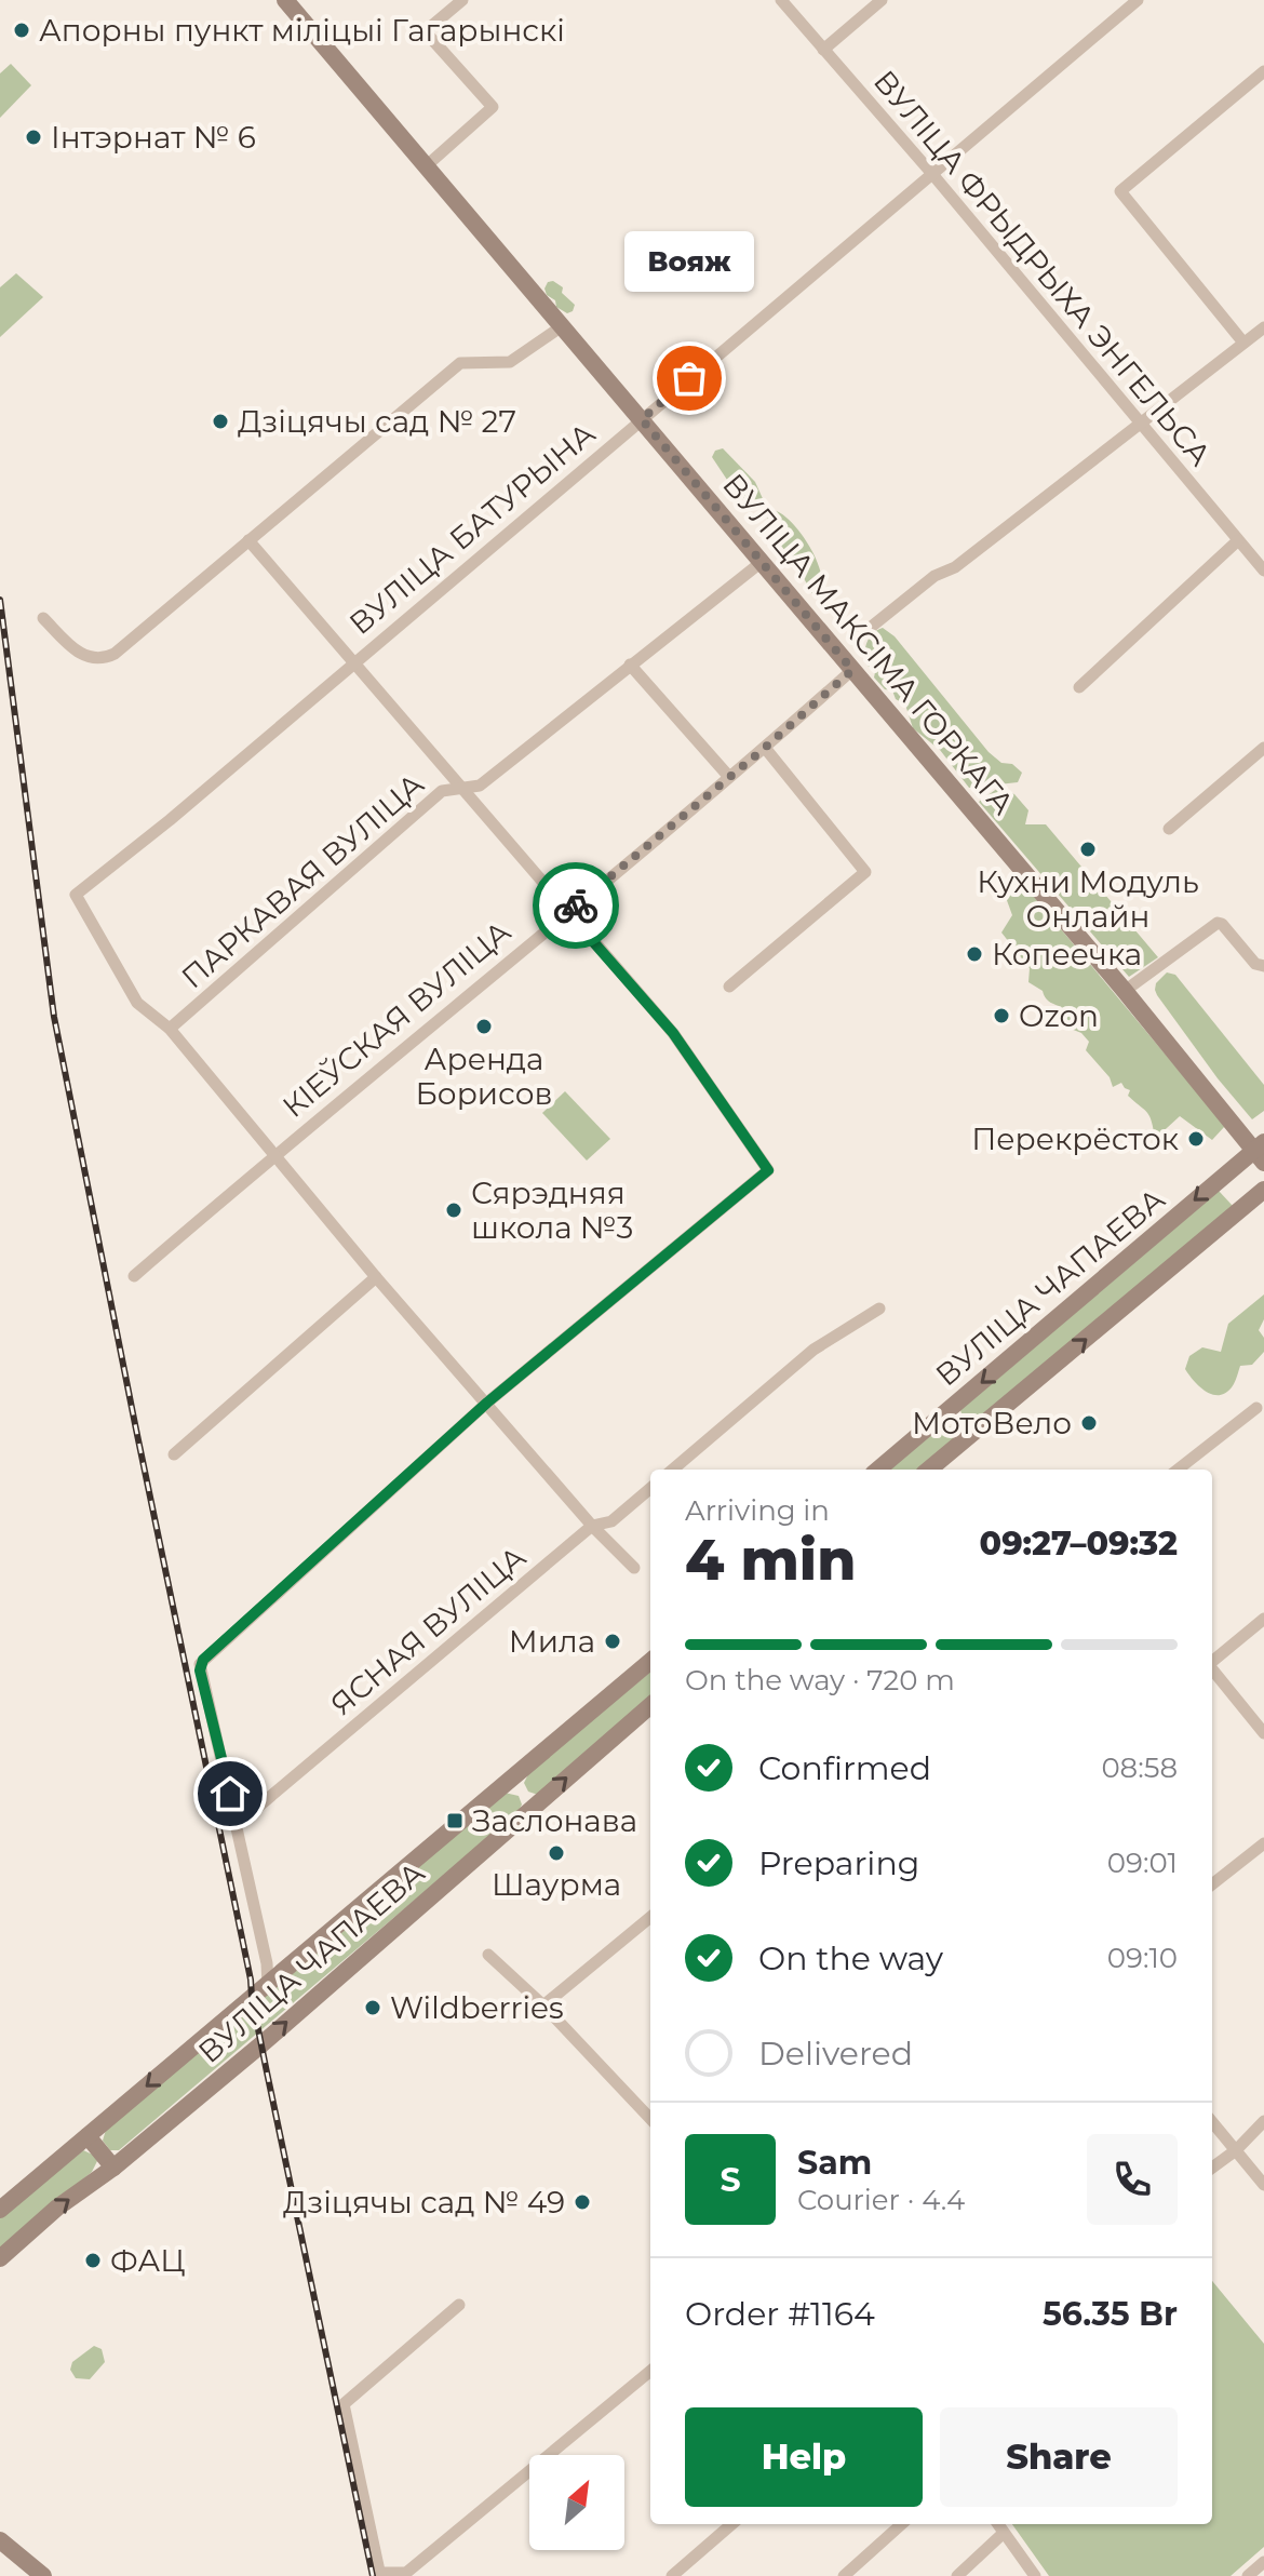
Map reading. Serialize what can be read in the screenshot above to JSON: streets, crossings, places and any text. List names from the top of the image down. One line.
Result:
{"streets":{"main road":["ВУЛІЦА МАКСІМА ГОРКАГА","ВУЛІЦА ЧАПАЕВА"],"street":["ВУЛІЦА ФРЫДРЫХА ЭНГЕЛЬСА","ВУЛІЦА БАТУРЫНА","ПАРКАВАЯ ВУЛІЦА","КІЕЎСКАЯ ВУЛІЦА","ЯСНАЯ ВУЛІЦА"]},"crossings":[["ВУЛІЦА ФРЫДРЫХА ЭНГЕЛЬСА","ВУЛІЦА БАТУРЫНА"],["ВУЛІЦА БАТУРЫНА","ВУЛІЦА МАКСІМА ГОРКАГА"],["ВУЛІЦА БАТУРЫНА","ПАРКАВАЯ ВУЛІЦА"],["ВУЛІЦА МАКСІМА ГОРКАГА","ПАРКАВАЯ ВУЛІЦА"],["ВУЛІЦА МАКСІМА ГОРКАГА","КІЕЎСКАЯ ВУЛІЦА"],["ВУЛІЦА МАКСІМА ГОРКАГА","ВУЛІЦА ЧАПАЕВА"]],"places":{"other":["Апорны пункт міліцыі Гагарынскі","Інтэрнат № 6","Вояж","Дзіцячы сад № 27","Кухни Модуль Онлайн","Копеечка","Ozon","Аренда Борисов","Перекрёсток","Сярэдняя школа №3","МотоВело","Мила","Шаурма","Wildberries","Дзіцячы сад № 49","ФАЦ"],"transit":["Заслонава"]},"north":"top right","page":{"bubble":"Вояж","heading":["4 min","Arriving in","09:27–09:32"],"panel":["Sam","Courier · 4.4","Order #1164","56.35 Br"],"bar":"On the way · 720 m","list":[["Confirmed","08:58"],["Preparing","09:01"],["On the way","09:10"],"Delivered"],"round":"S","buttons":["Help","Share"]}}
